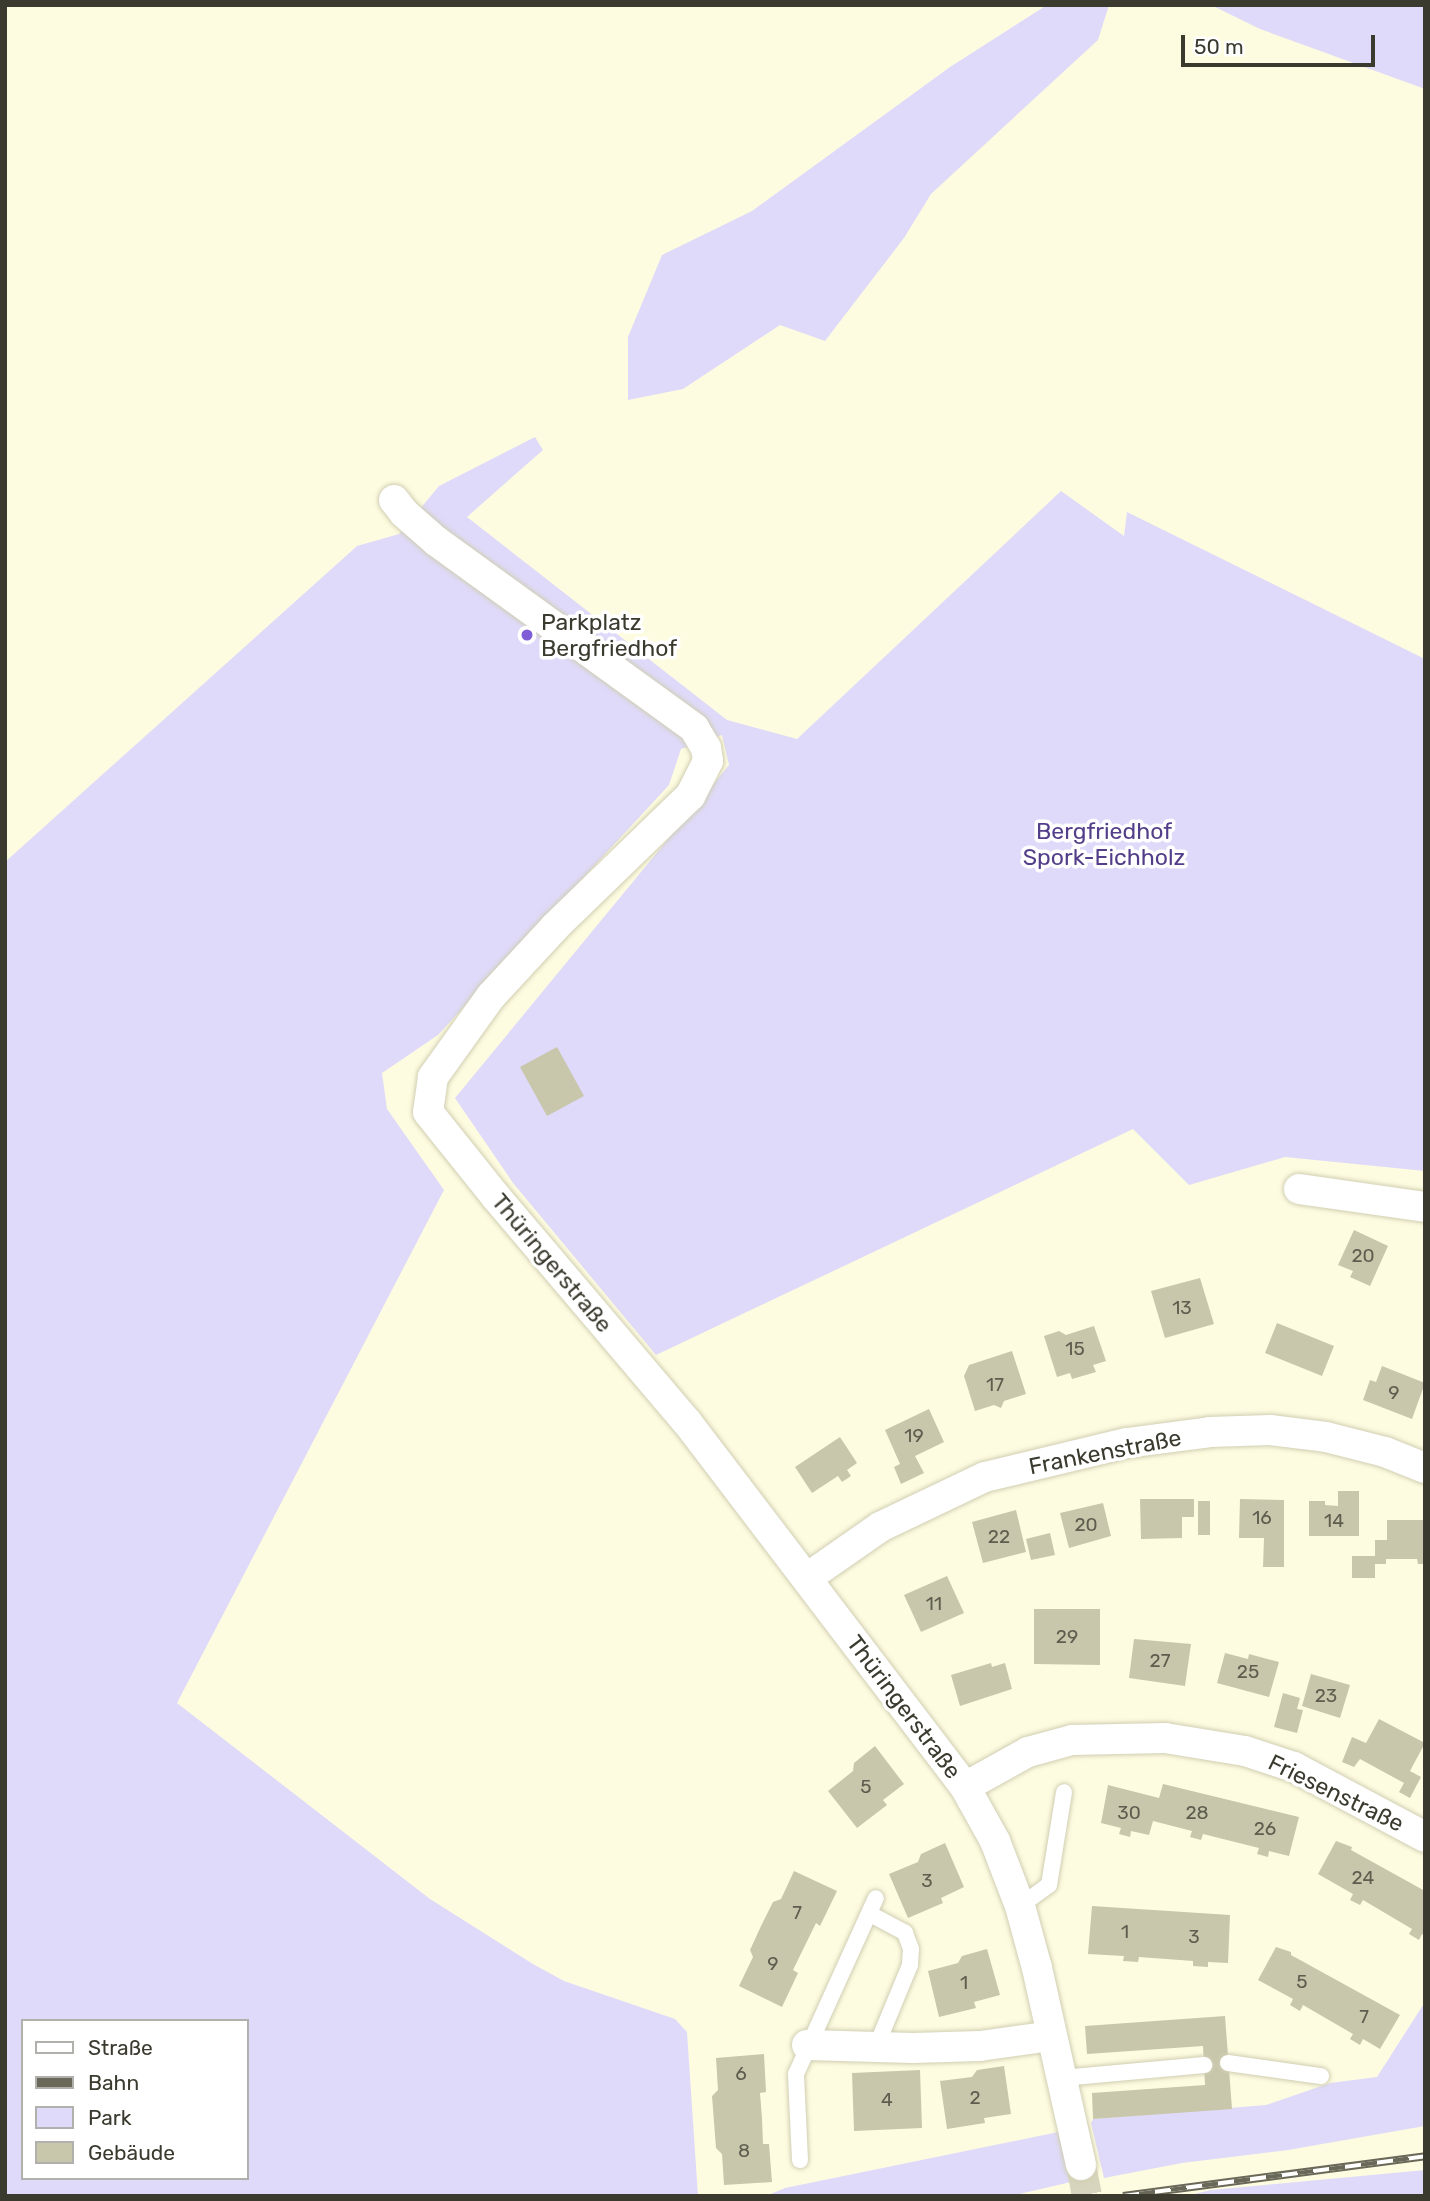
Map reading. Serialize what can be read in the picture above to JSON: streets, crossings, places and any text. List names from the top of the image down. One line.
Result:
{"streets":{"street":["Thüringerstraße","Frankenstraße","Friesenstraße"]},"crossings":[["Thüringerstraße","Frankenstraße"],["Thüringerstraße","Friesenstraße"]],"parks":["Bergfriedhof Spork-Eichholz"],"places":["Parkplatz Bergfriedhof"],"house_numbers":["20","13","15","17","9","19","16","14","20","22","11","29","27","25","23","5","30","28","26","24","3","7","1","3","9","5","1","7","6","2","4","8"],"legend":["Straße","Bahn","Park","Gebäude"],"scale_bar":"50 m"}
